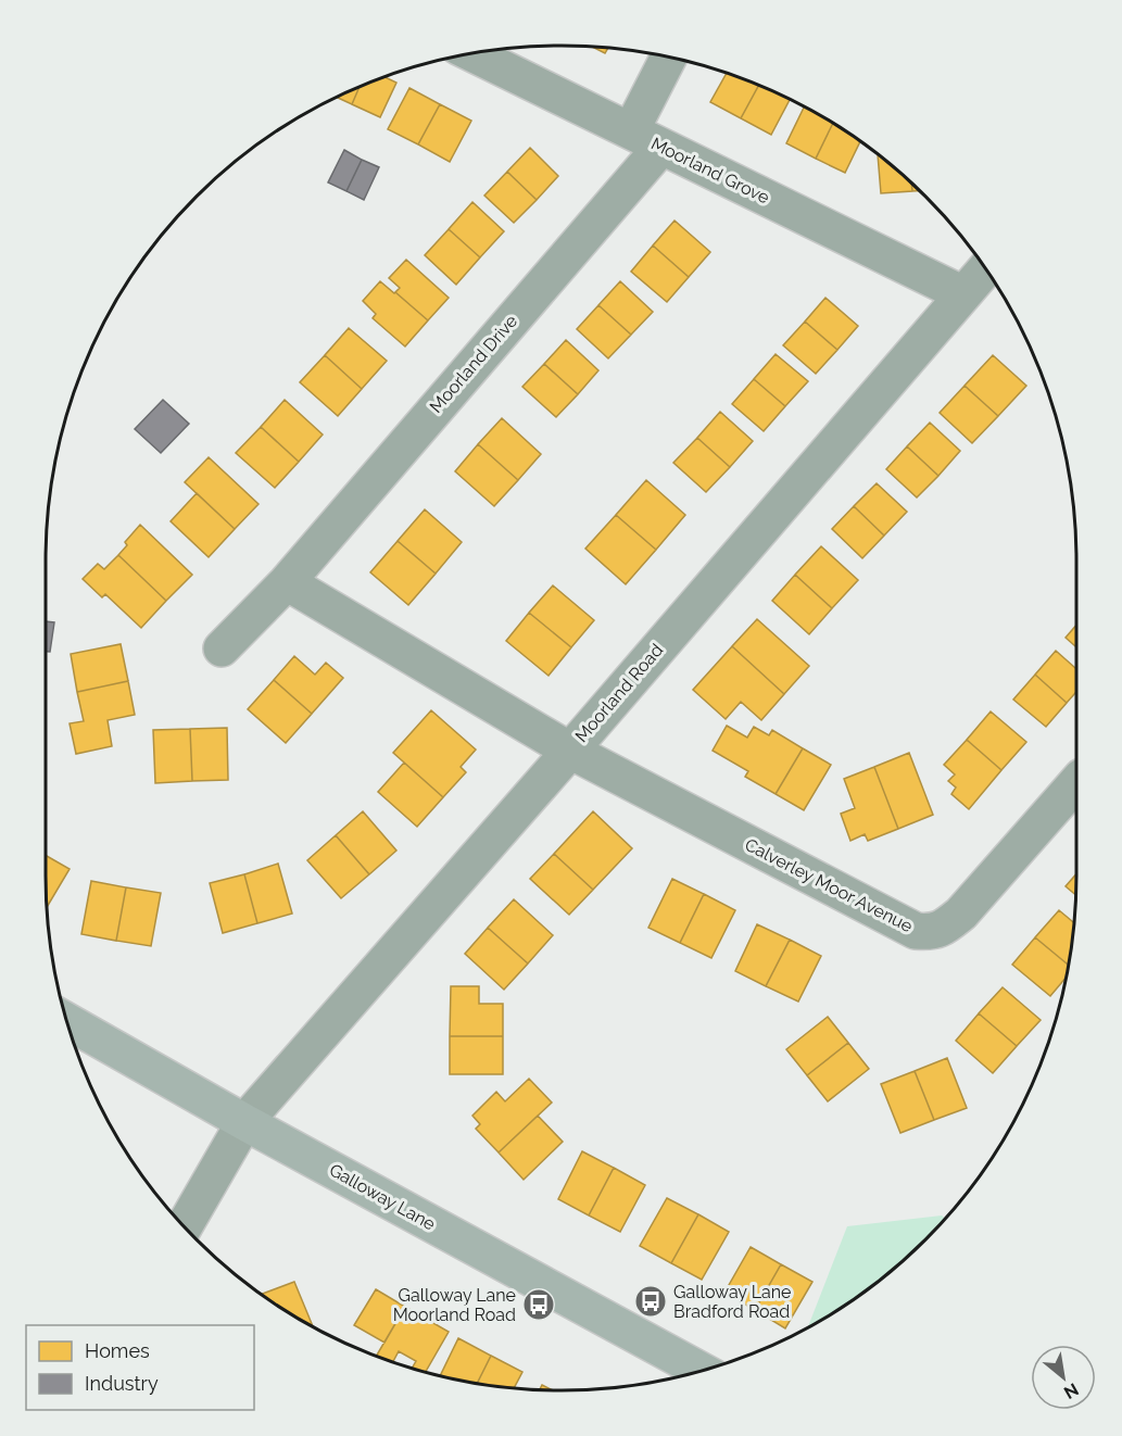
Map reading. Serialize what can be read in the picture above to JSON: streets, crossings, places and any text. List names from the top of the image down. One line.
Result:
{"streets":{"main road":["Galloway Lane"],"street":["Moorland Grove","Moorland Drive","Moorland Road","Calverley Moor Avenue"]},"crossings":[["Moorland Grove","Moorland Drive"],["Moorland Grove","Moorland Road"],["Moorland Road","Calverley Moor Avenue"],["Moorland Road","Galloway Lane"]],"places":{"bus stop":["Galloway Lane Bradford Road","Galloway Lane Moorland Road"]},"legend":["Homes","Industry"],"north":"bottom right"}
